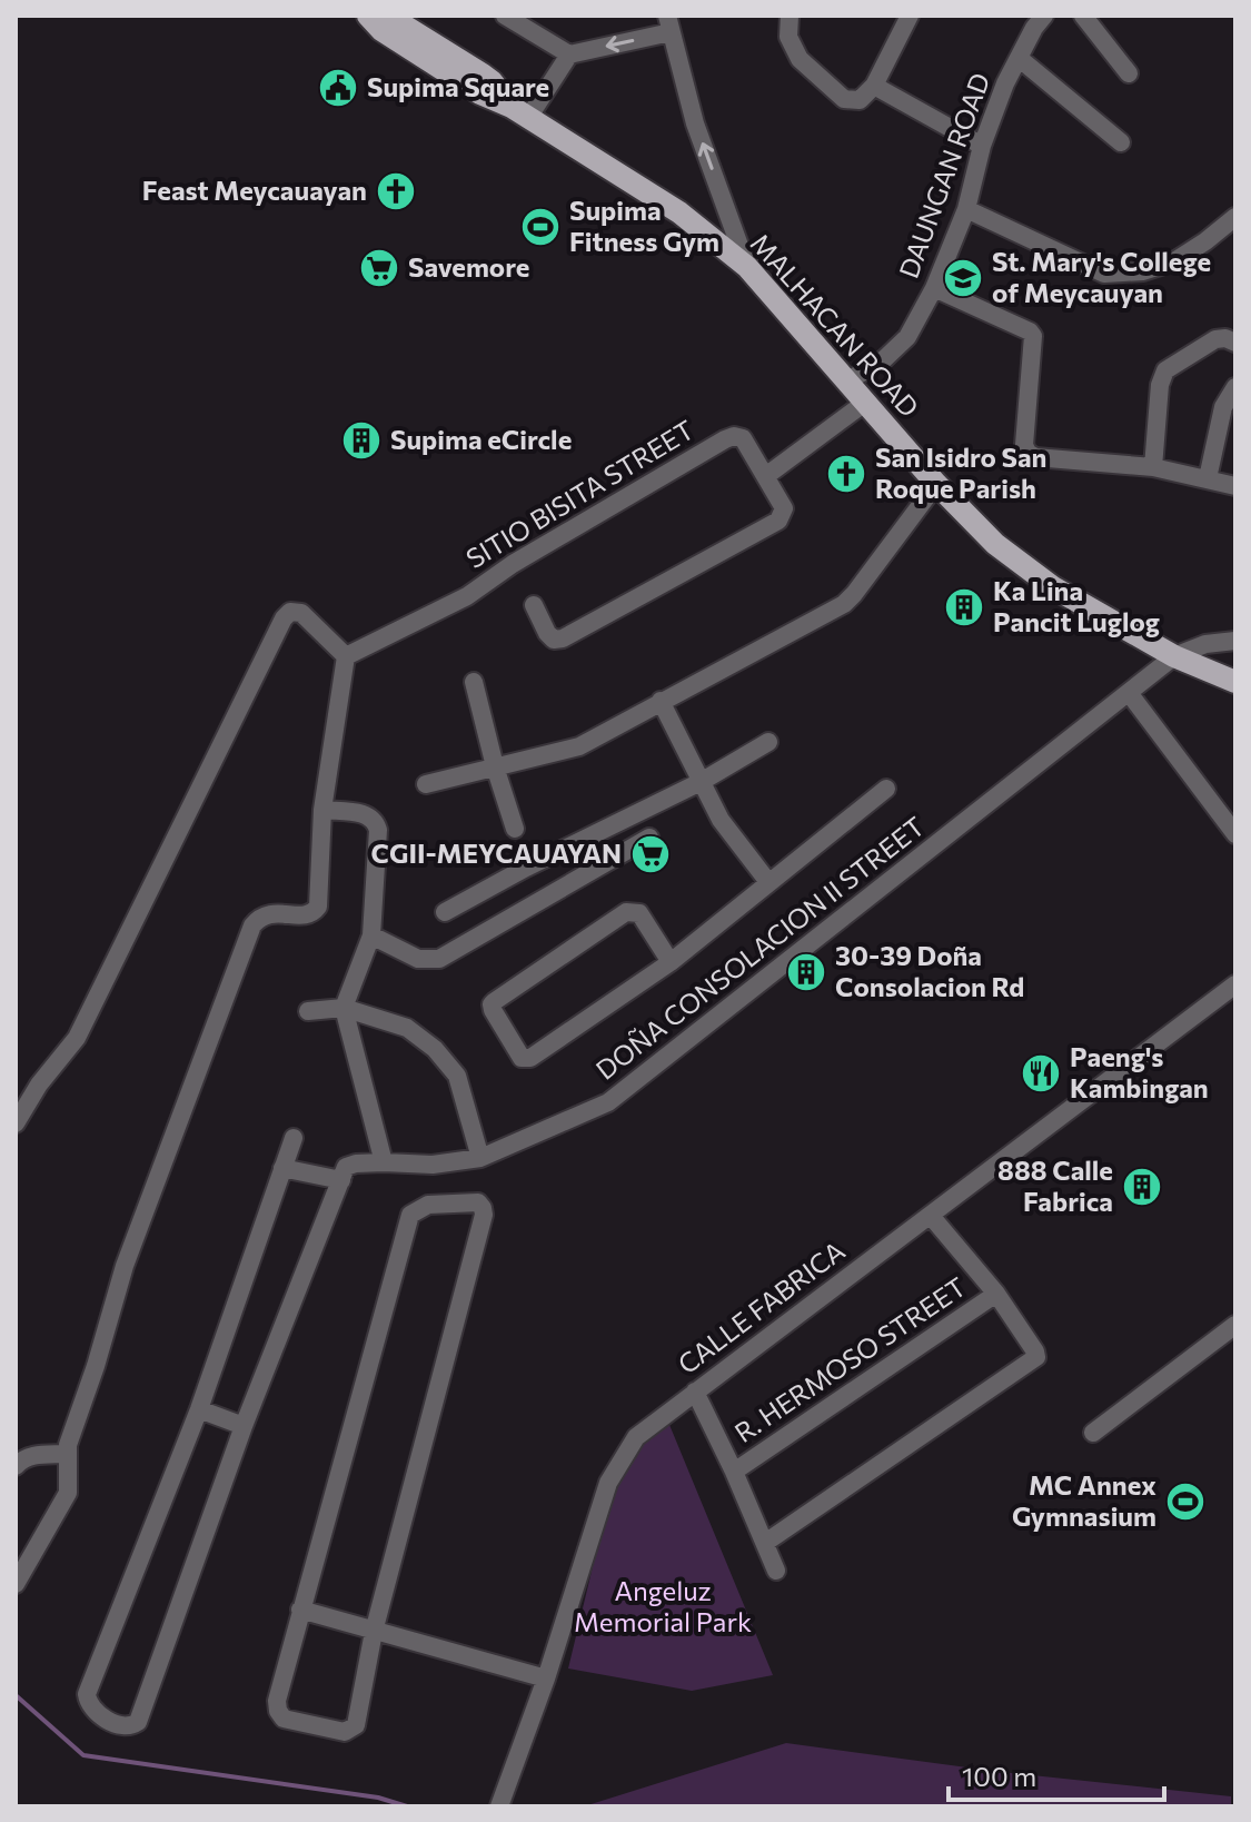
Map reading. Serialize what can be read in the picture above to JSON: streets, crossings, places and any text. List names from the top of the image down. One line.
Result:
{"streets":{"main road":["MALHACAN ROAD"],"street":["DAUNGAN ROAD","SITIO BISITA STREET","DOÑA CONSOLACION II STREET","CALLE FABRICA","R. HERMOSO STREET"]},"crossings":[["DAUNGAN ROAD","MALHACAN ROAD"],["MALHACAN ROAD","DOÑA CONSOLACION II STREET"]],"parks":["Angeluz Memorial Park"],"places":{"public building":["Supima Square"],"church":["Feast Meycauayan","San Isidro San Roque Parish"],"sports":["Supima Fitness Gym","MC Annex Gymnasium"],"supermarket":["Savemore","CGII-MEYCAUAYAN"],"school or university":["St. Mary's College of Meycauyan"],"building":["Supima eCircle","Ka Lina Pancit Luglog","30-39 Doña Consolacion Rd","888 Calle Fabrica"],"restaurant":["Paeng's Kambingan"]},"scale_bar":"100 m"}
